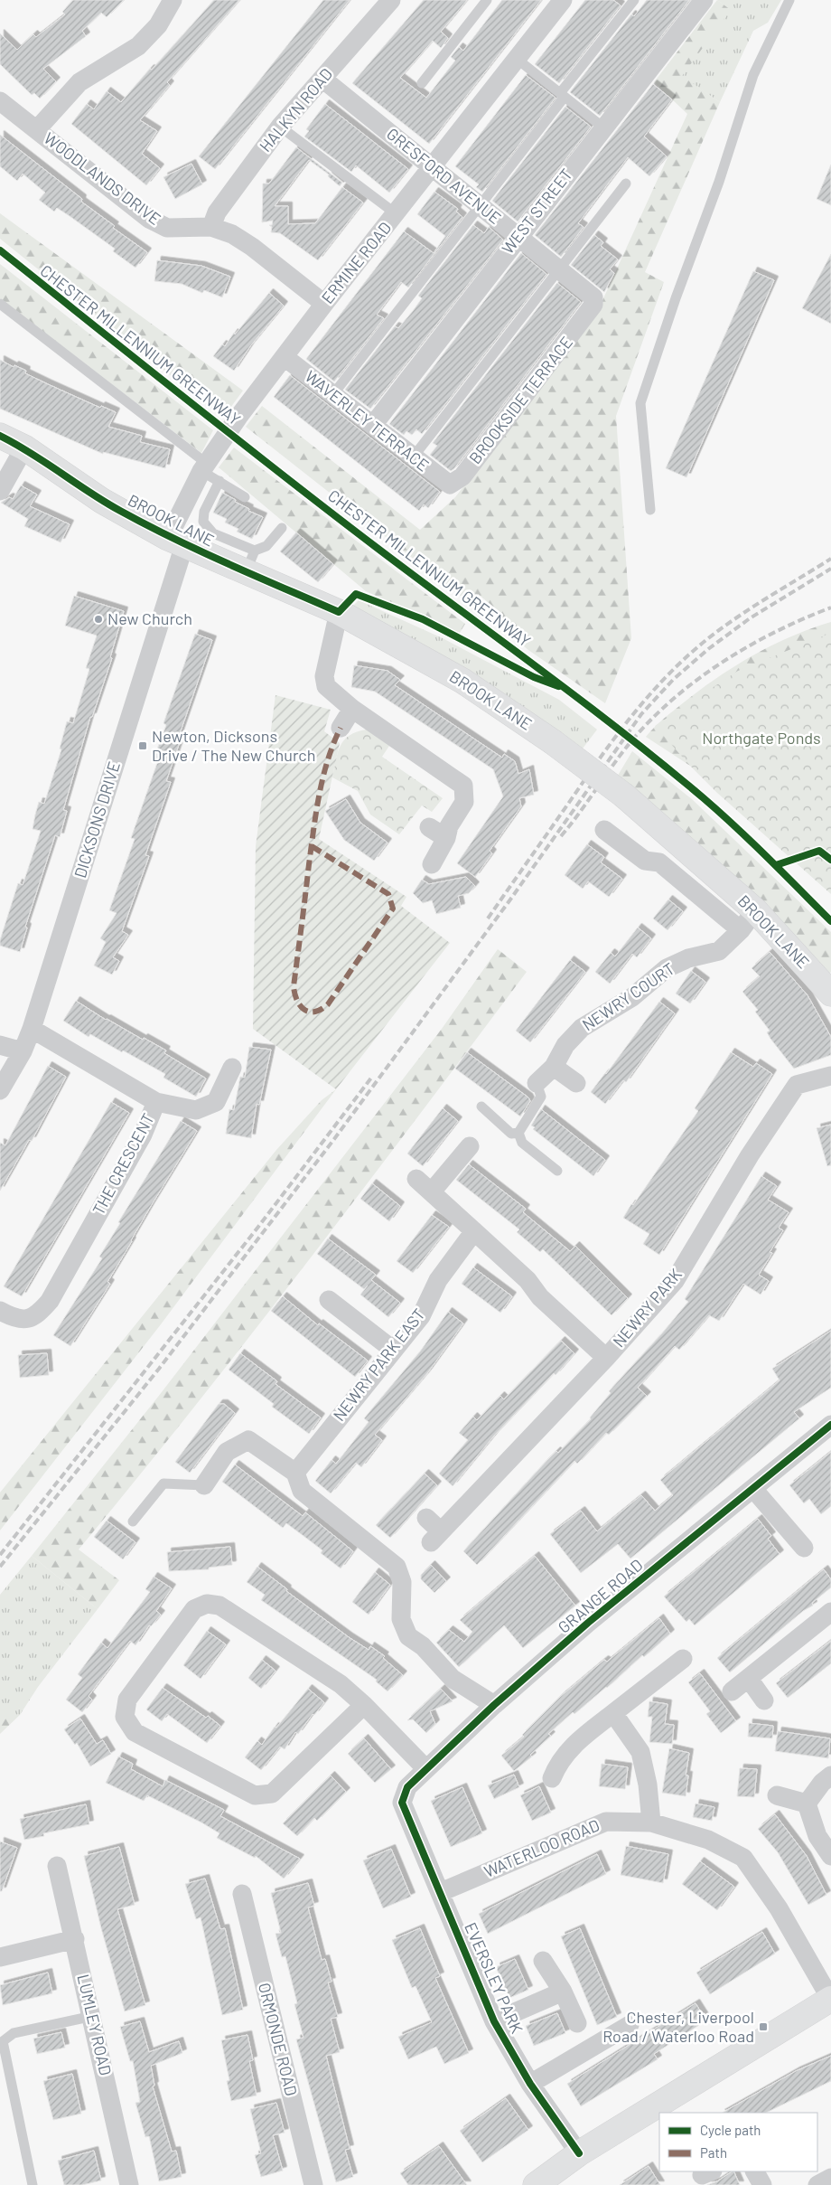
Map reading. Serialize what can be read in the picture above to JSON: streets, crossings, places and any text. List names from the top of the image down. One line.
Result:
{"streets":{"main road":["BROOK LANE"],"street":["HALKYN ROAD","GRESFORD AVENUE","WOODLANDS DRIVE","WEST STREET","ERMINE ROAD","BROOKSIDE TERRACE","WAVERLEY TERRACE","DICKSONS DRIVE","NEWRY COURT","THE CRESCENT","NEWRY PARK","NEWRY PARK EAST","GRANGE ROAD","WATERLOO ROAD","EVERSLEY PARK","LUMLEY ROAD","ORMONDE ROAD"],"cycle path":["CHESTER MILLENNIUM GREENWAY"]},"crossings":[["HALKYN ROAD","GRESFORD AVENUE"],["HALKYN ROAD","WOODLANDS DRIVE"],["GRESFORD AVENUE","WEST STREET"],["GRESFORD AVENUE","ERMINE ROAD"],["GRESFORD AVENUE","BROOKSIDE TERRACE"],["WOODLANDS DRIVE","ERMINE ROAD"],["WEST STREET","WAVERLEY TERRACE"],["ERMINE ROAD","WAVERLEY TERRACE"],["ERMINE ROAD","BROOK LANE"],["ERMINE ROAD","DICKSONS DRIVE"],["BROOKSIDE TERRACE","WAVERLEY TERRACE"],["BROOK LANE","DICKSONS DRIVE"],["BROOK LANE","NEWRY COURT"],["DICKSONS DRIVE","THE CRESCENT"],["GRANGE ROAD","EVERSLEY PARK"],["WATERLOO ROAD","EVERSLEY PARK"]],"parks":["Northgate Ponds"],"places":{"other":["New Church"],"transit":["Newton, Dicksons Drive / The New Church","Chester, Liverpool Road / Waterloo Road"]},"legend":["Cycle path","Path"]}
